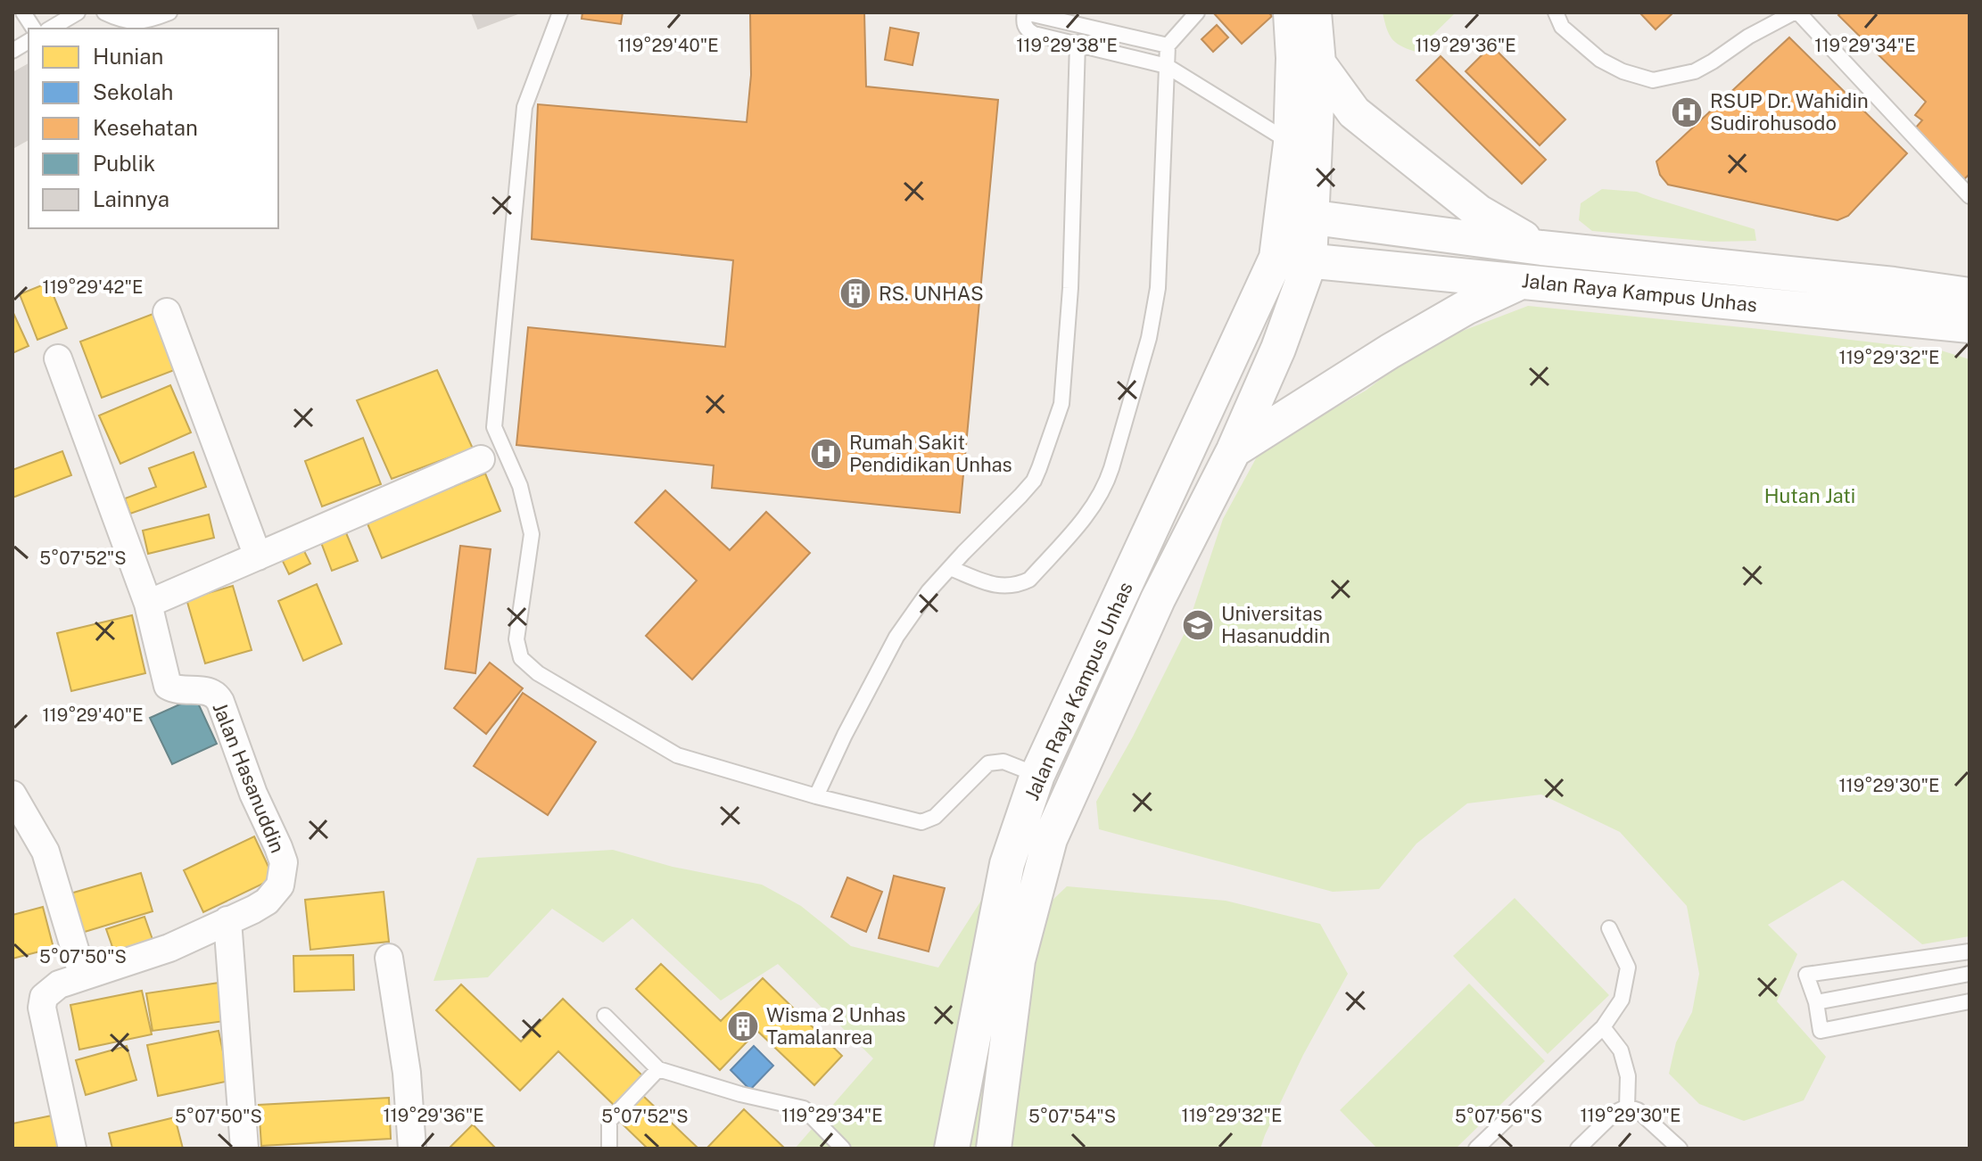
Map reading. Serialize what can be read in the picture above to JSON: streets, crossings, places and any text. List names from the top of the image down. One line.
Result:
{"streets":{"street":["Jalan Raya Kampus Unhas","Jalan Hasanuddin"]},"parks":["Hutan Jati"],"places":{"hospital":["RSUP Dr. Wahidin Sudirohusodo","Rumah Sakit Pendidikan Unhas"],"building":["RS. UNHAS","Wisma 2 Unhas Tamalanrea"],"school or university":["Universitas Hasanuddin"]},"legend":["Hunian","Sekolah","Kesehatan","Publik","Lainnya"],"coordinates":["119°29'40\"E","119°29'38\"E","119°29'36\"E","119°29'34\"E","119°29'42\"E","119°29'32\"E","5°07'52\"S","119°29'30\"E","5°07'50\"S","5°07'54\"S","5°07'56\"S"]}
